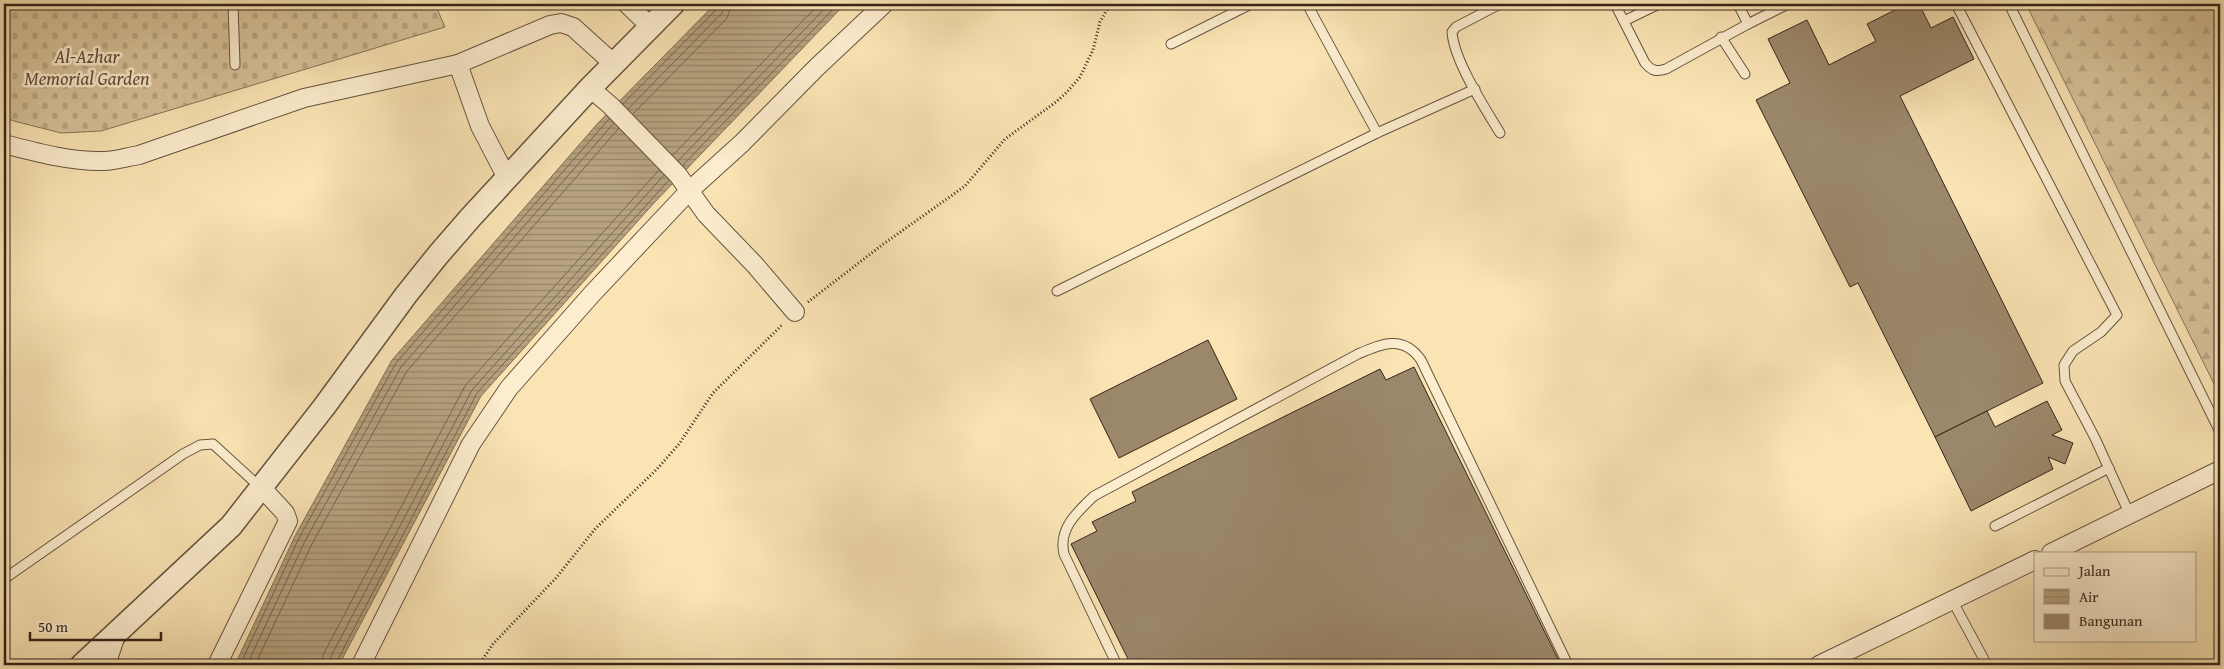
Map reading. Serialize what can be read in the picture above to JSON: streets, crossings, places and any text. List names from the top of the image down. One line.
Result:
{"parks":["Al-Azhar Memorial Garden"],"legend":["Jalan","Air","Bangunan"],"scale_bar":"50 m"}
